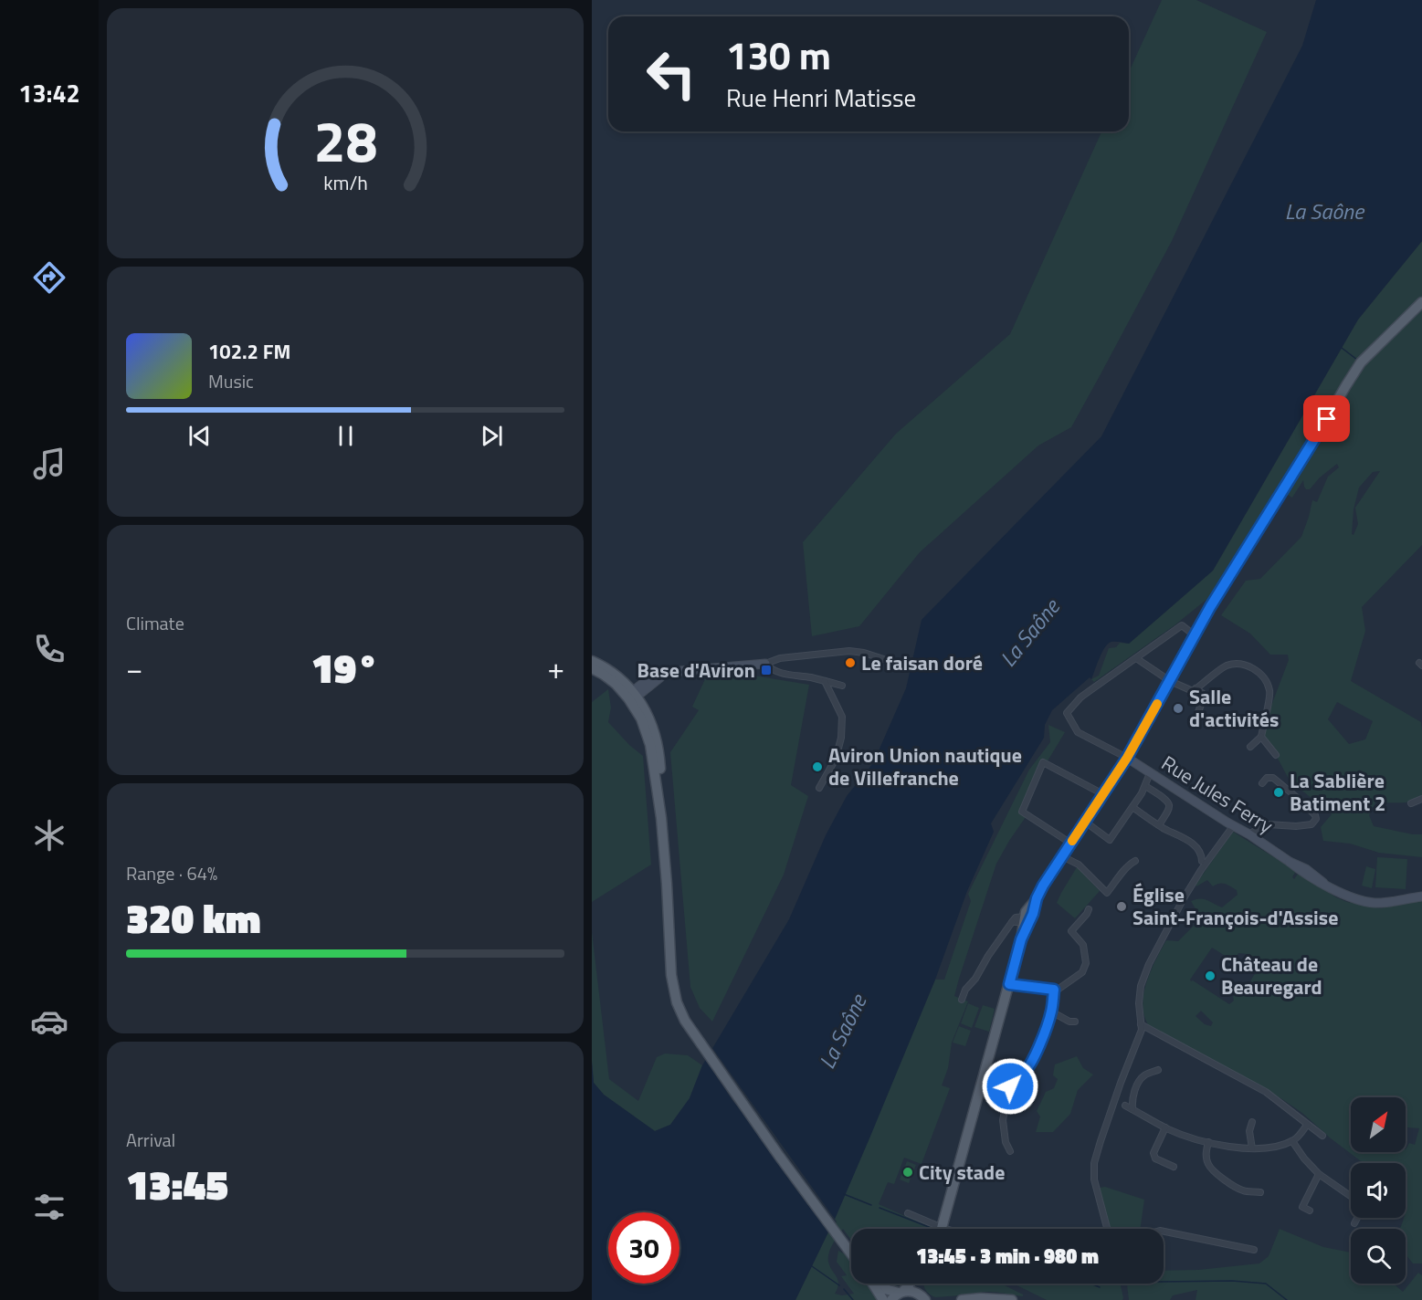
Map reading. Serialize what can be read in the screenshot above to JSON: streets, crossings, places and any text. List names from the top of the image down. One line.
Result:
{"streets":{"street":["Rue Jules Ferry"]},"water":["La Saône"],"places":{"other":["Le faisan doré","Salle d'activités","Aviron Union nautique de Villefranche","La Sablière Batiment 2","Église Saint-François-d'Assise","Château de Beauregard","City stade"],"transit":["Base d'Aviron"]},"north":"top right","page":{"tabs":"13:42","turn":["130 m","Rue Henri Matisse"],"song":["102.2 FM","Music"],"tile":["Climate",["Range · 64%","320 km"],["Arrival","13:45"]],"heat":["−","19°","+"],"limit":"30","trip":"13:45 · 3 min · 980 m","gauge":["28","km/h"]}}
